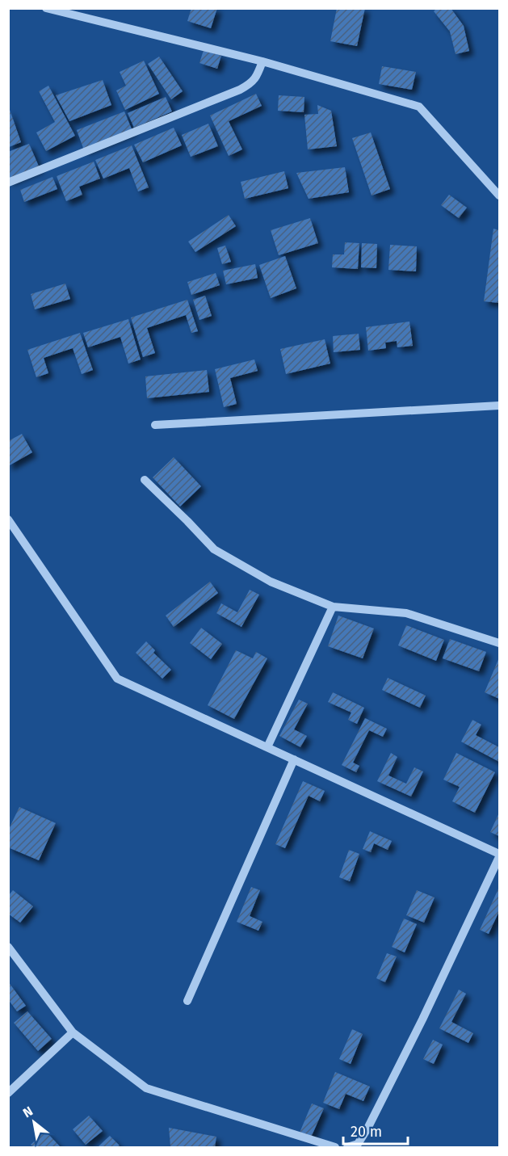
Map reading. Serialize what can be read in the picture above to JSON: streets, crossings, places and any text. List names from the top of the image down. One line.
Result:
{"scale_bar":"20 m","north":"top left"}
